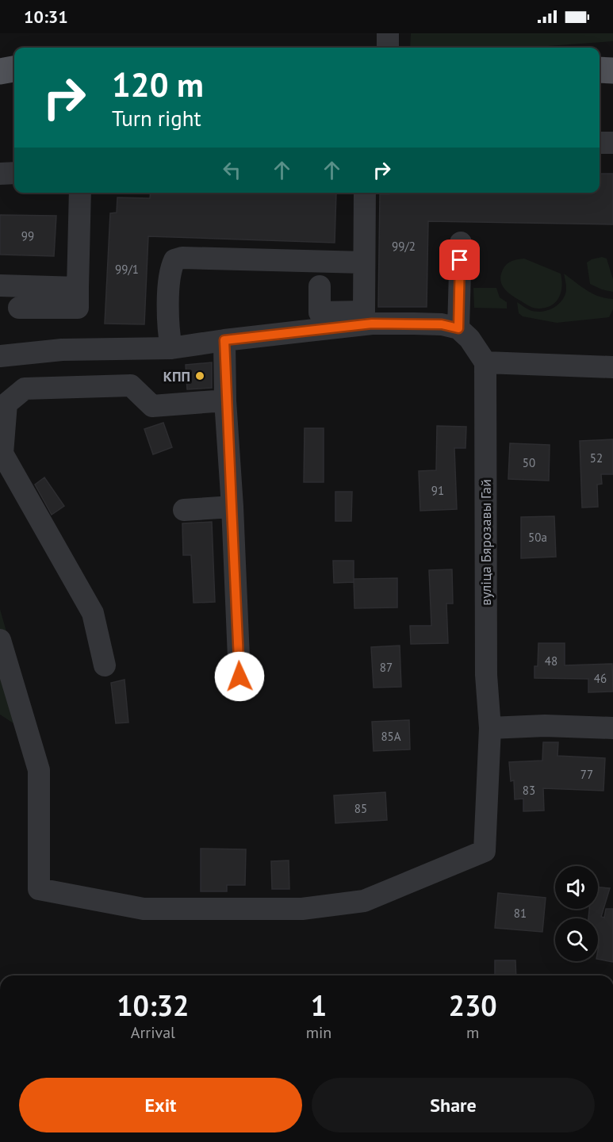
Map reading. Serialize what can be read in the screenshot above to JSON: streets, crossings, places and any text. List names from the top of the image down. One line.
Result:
{"streets":{"street":["вуліца Бярозавы Гай"]},"places":["КПП"],"house_numbers":["99","99/2","99/1","52","50","91","50а","48","87","46","85А","77","83","85","81"],"page":{"status":"10:31","turn":["120 m","Turn right"],"eta":["10:32","Arrival","1","min","230","m"],"buttons":["Exit","Share"]}}
